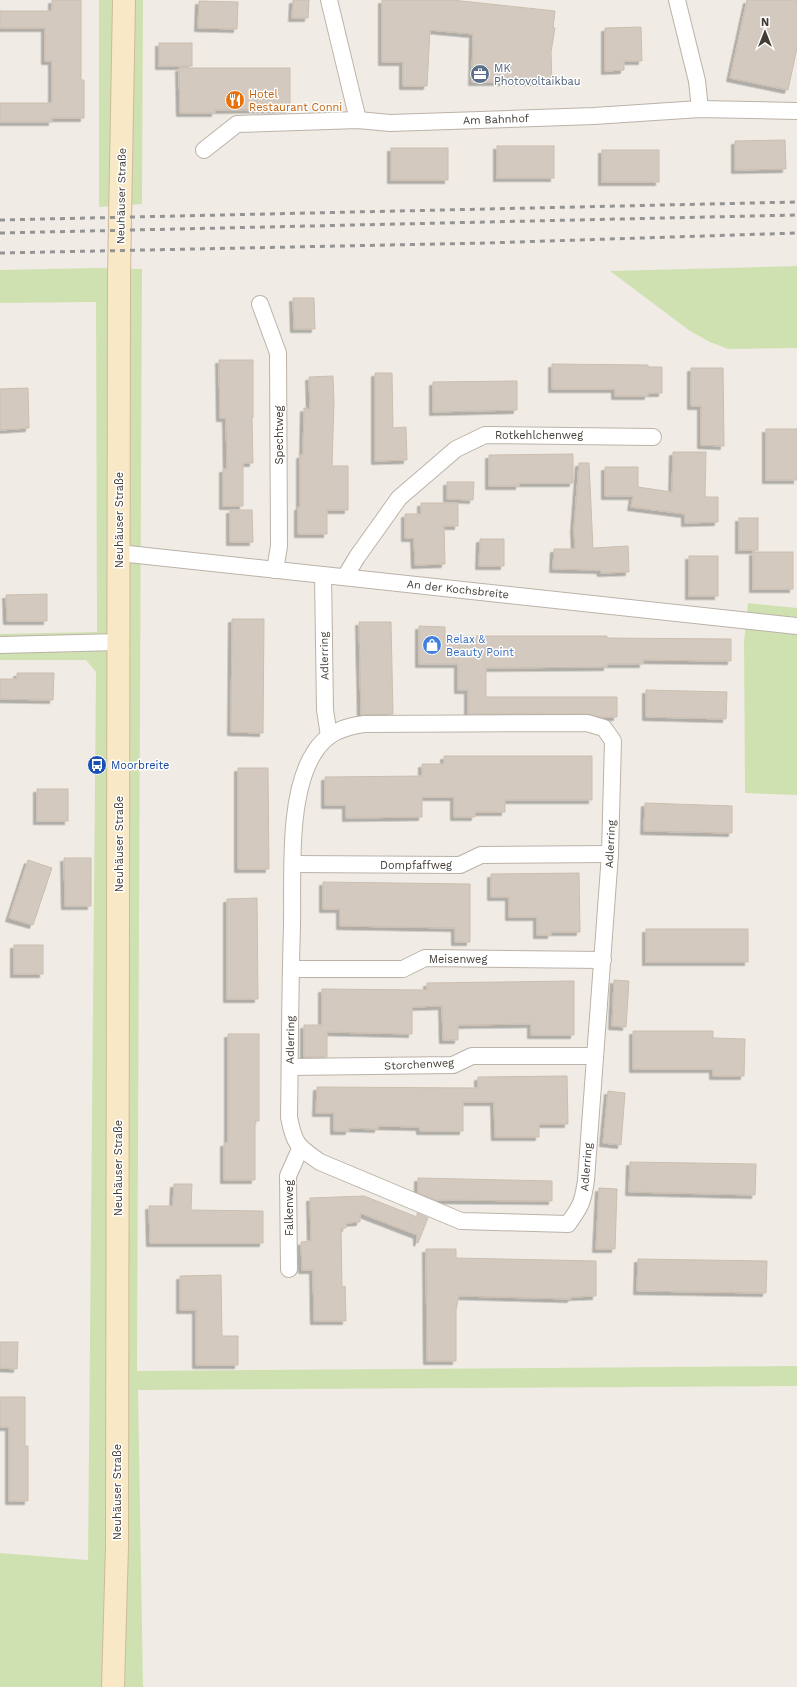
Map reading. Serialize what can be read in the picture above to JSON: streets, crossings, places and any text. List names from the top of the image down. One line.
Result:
{"streets":{"main road":["Neuhäuser Straße"],"street":["Am Bahnhof","Spechtweg","Rotkehlchenweg","An der Kochsbreite","Adlerring","Dompfaffweg","Meisenweg","Storchenweg","Falkenweg"]},"crossings":[["Neuhäuser Straße","An der Kochsbreite"],["Spechtweg","An der Kochsbreite"],["Rotkehlchenweg","An der Kochsbreite"],["An der Kochsbreite","Adlerring"],["Adlerring","Dompfaffweg"],["Adlerring","Meisenweg"],["Adlerring","Storchenweg"],["Adlerring","Falkenweg"]],"places":{"office":["MK Photovoltaikbau"],"restaurant":["Hotel Restaurant Conni"],"shop":["Relax & Beauty Point"],"bus stop":["Moorbreite"]},"north":"top"}
